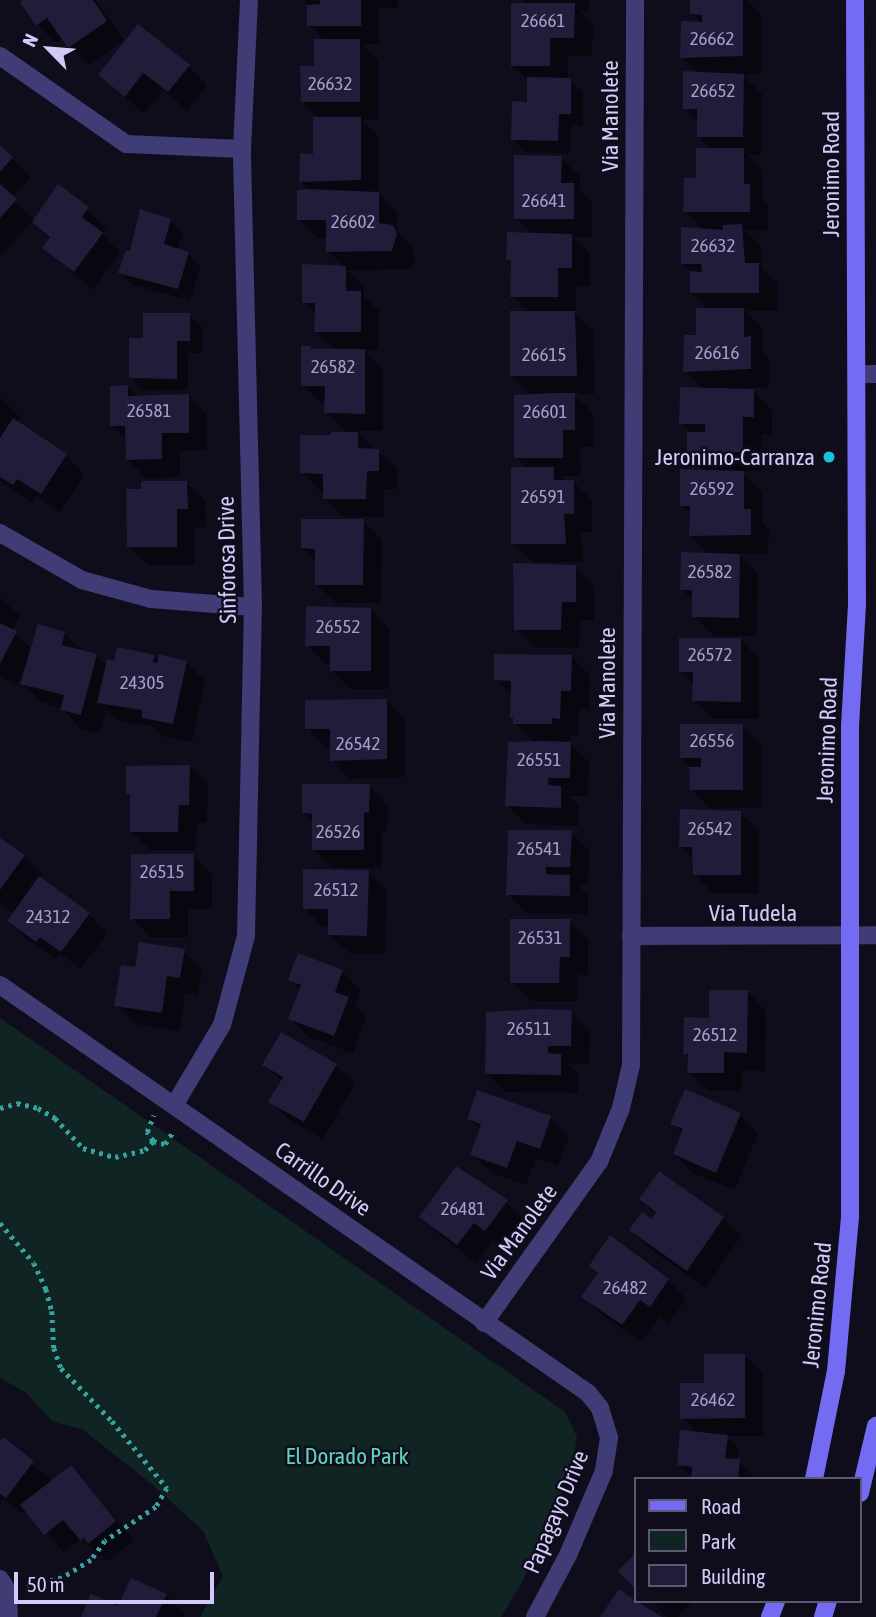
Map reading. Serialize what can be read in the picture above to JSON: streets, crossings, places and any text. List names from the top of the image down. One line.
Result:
{"streets":{"main road":["Jeronimo Road"],"street":["Via Manolete","Sinforosa Drive","Via Tudela","Carrillo Drive","Papagayo Drive"]},"crossings":[["Via Manolete","Via Tudela"],["Via Manolete","Carrillo Drive"],["Jeronimo Road","Via Tudela"],["Sinforosa Drive","Carrillo Drive"],["Carrillo Drive","Papagayo Drive"]],"parks":["El Dorado Park"],"places":["Jeronimo-Carranza"],"house_numbers":["26661","26662","26632","26652","26641","26602","26632","26616","26615","26582","26581","26601","26592","26591","26582","26552","26572","24305","26556","26542","26551","26542","26526","26541","26515","26512","24312","26531","26511","26512","26481","26482","26462"],"legend":["Road","Park","Building"],"scale_bar":"50 m","north":"top left"}
